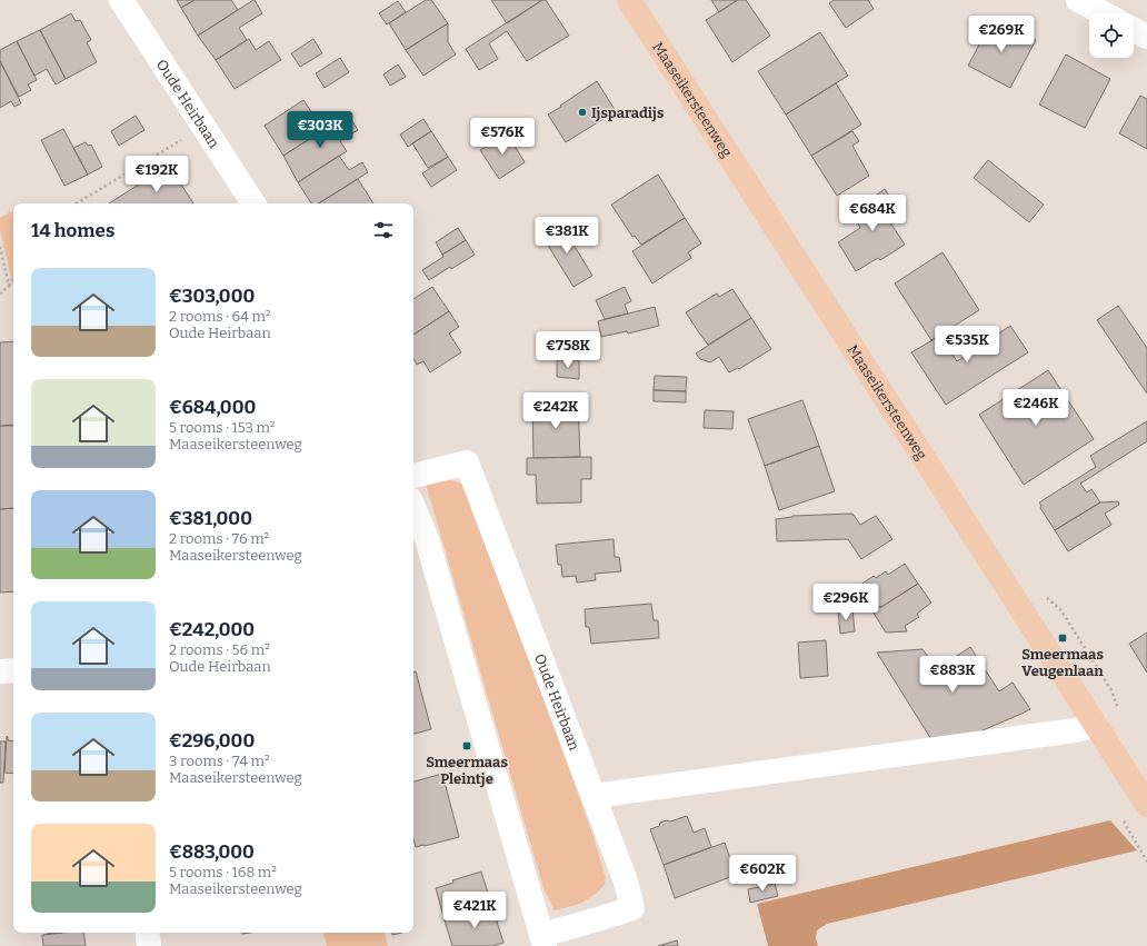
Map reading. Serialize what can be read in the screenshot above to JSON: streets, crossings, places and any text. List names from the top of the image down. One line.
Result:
{"streets":{"main road":["Maaseikersteenweg"],"street":["Oude Heirbaan"]},"places":{"other":["Ijsparadijs"],"transit":["Smeermaas Veugenlaan","Smeermaas Pleintje"]},"page":{"price":["€269K","€303K","€576K","€192K","€684K","€381K","€535K","€758K","€246K","€242K","€296K","€883K","€602K","€421K"],"heading":"14 homes","list":[{"name":"€303,000","note":"2 rooms · 64 m² · Oude Heirbaan"},{"name":"€684,000","note":"5 rooms · 153 m² · Maaseikersteenweg"},{"name":"€381,000","note":"2 rooms · 76 m² · Maaseikersteenweg"},{"name":"€242,000","note":"2 rooms · 56 m² · Oude Heirbaan"},{"name":"€296,000","note":"3 rooms · 74 m² · Maaseikersteenweg"},{"name":"€883,000","note":"5 rooms · 168 m² · Maaseikersteenweg"}]}}
